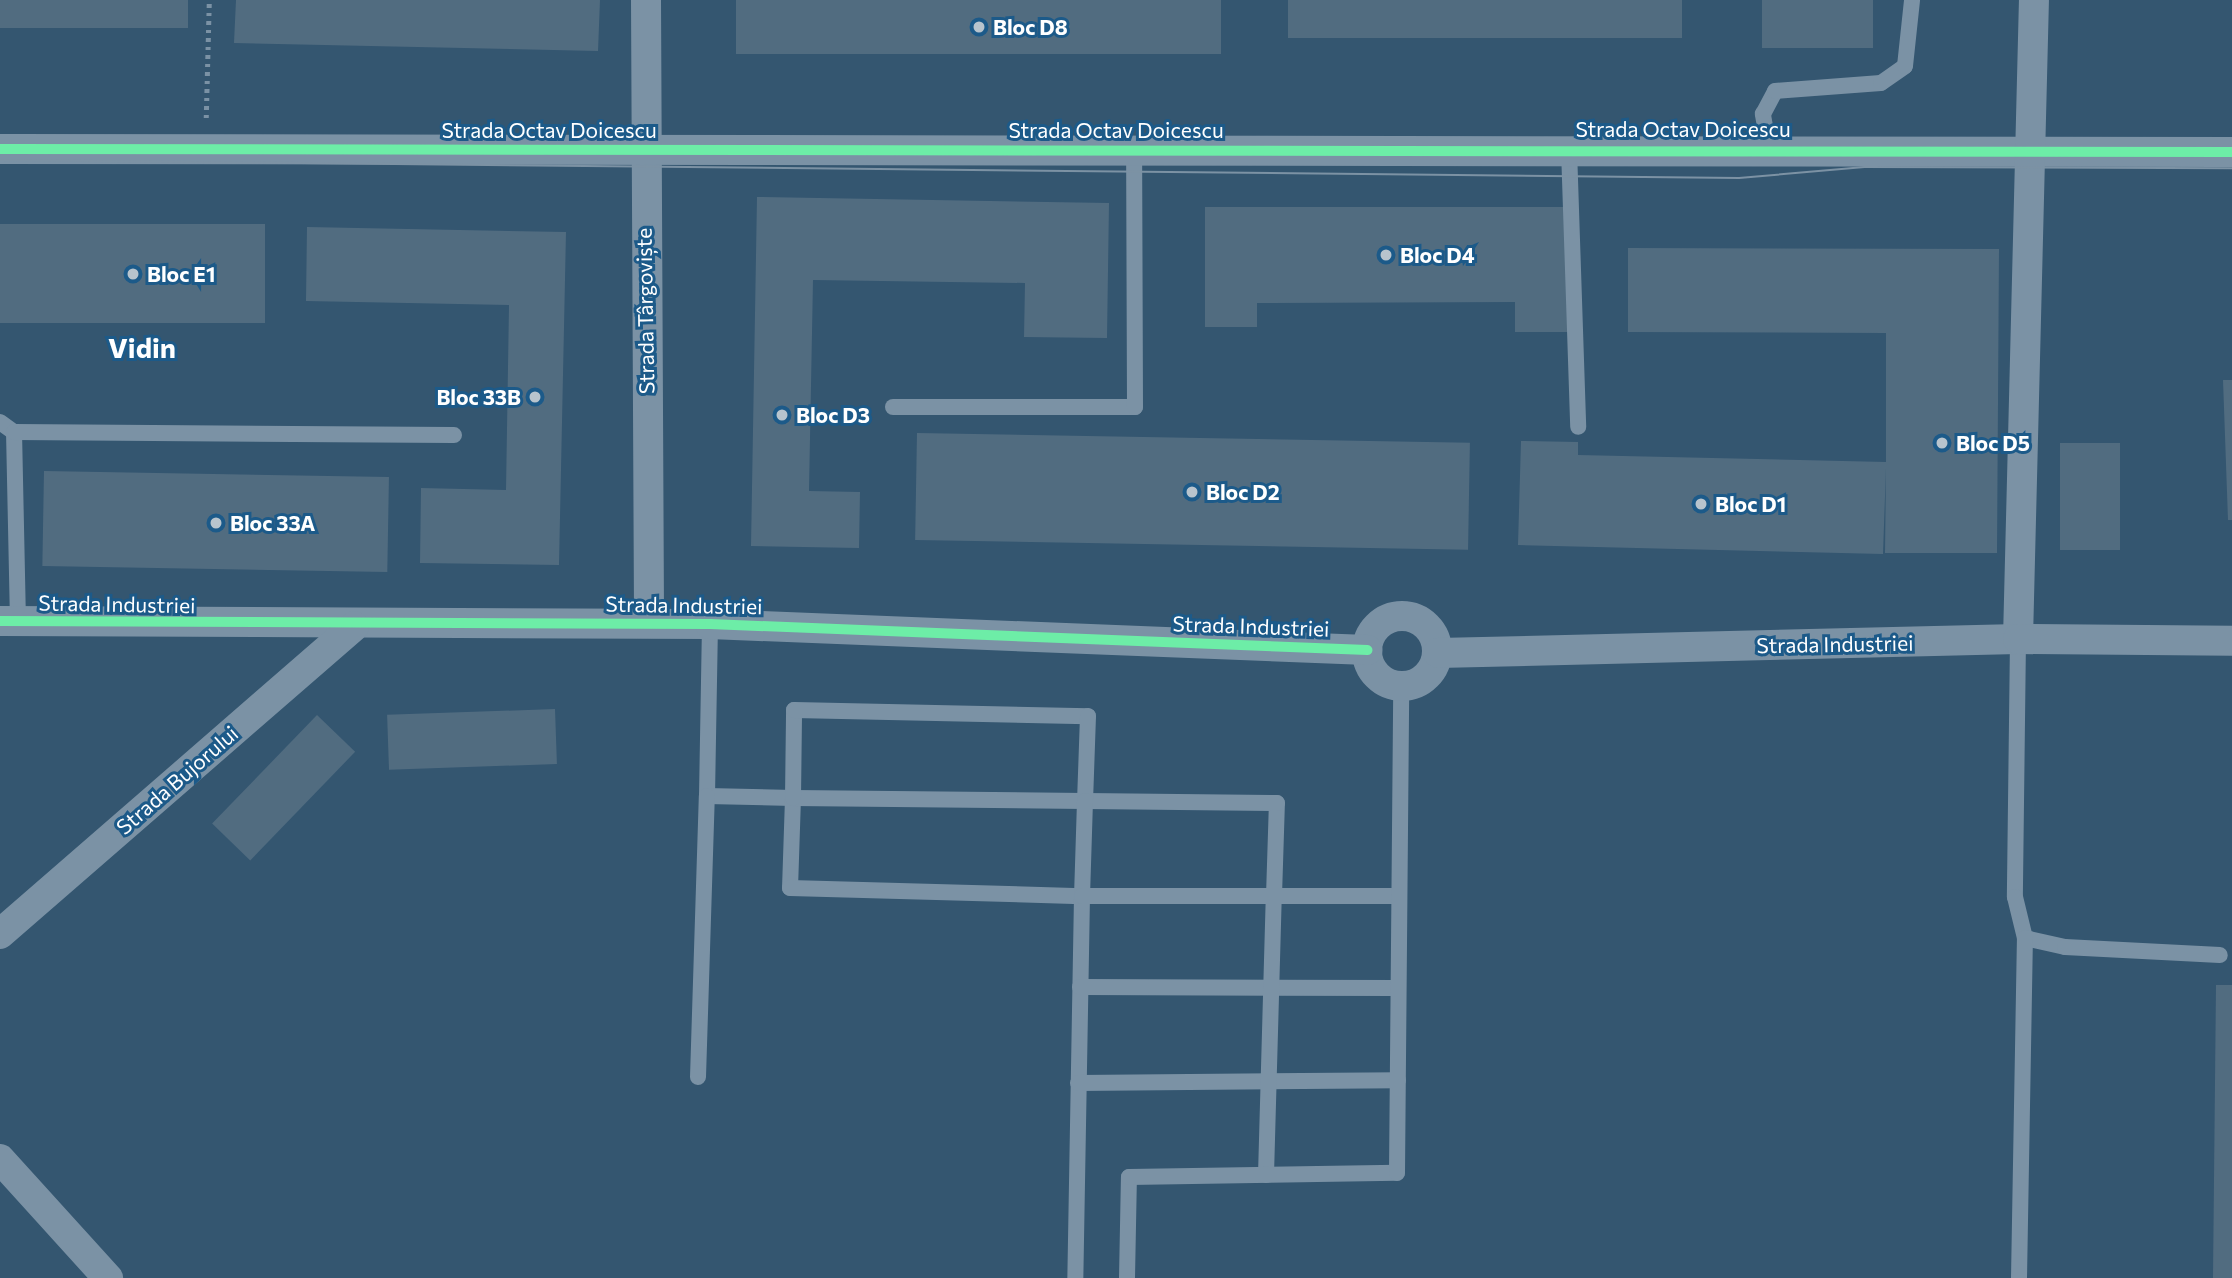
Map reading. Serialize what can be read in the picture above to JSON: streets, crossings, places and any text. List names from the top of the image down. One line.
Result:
{"streets":{"street":["Strada Octav Doicescu","Strada Târgoviște","Strada Industriei","Strada Bujorului"]},"crossings":[["Strada Octav Doicescu","Strada Târgoviște"],["Strada Târgoviște","Strada Industriei"],["Strada Industriei","Strada Bujorului"]],"districts":["Vidin"],"places":["Bloc D8","Bloc D4","Bloc E1","Bloc 33B","Bloc D3","Bloc D5","Bloc D2","Bloc D1","Bloc 33A"]}
